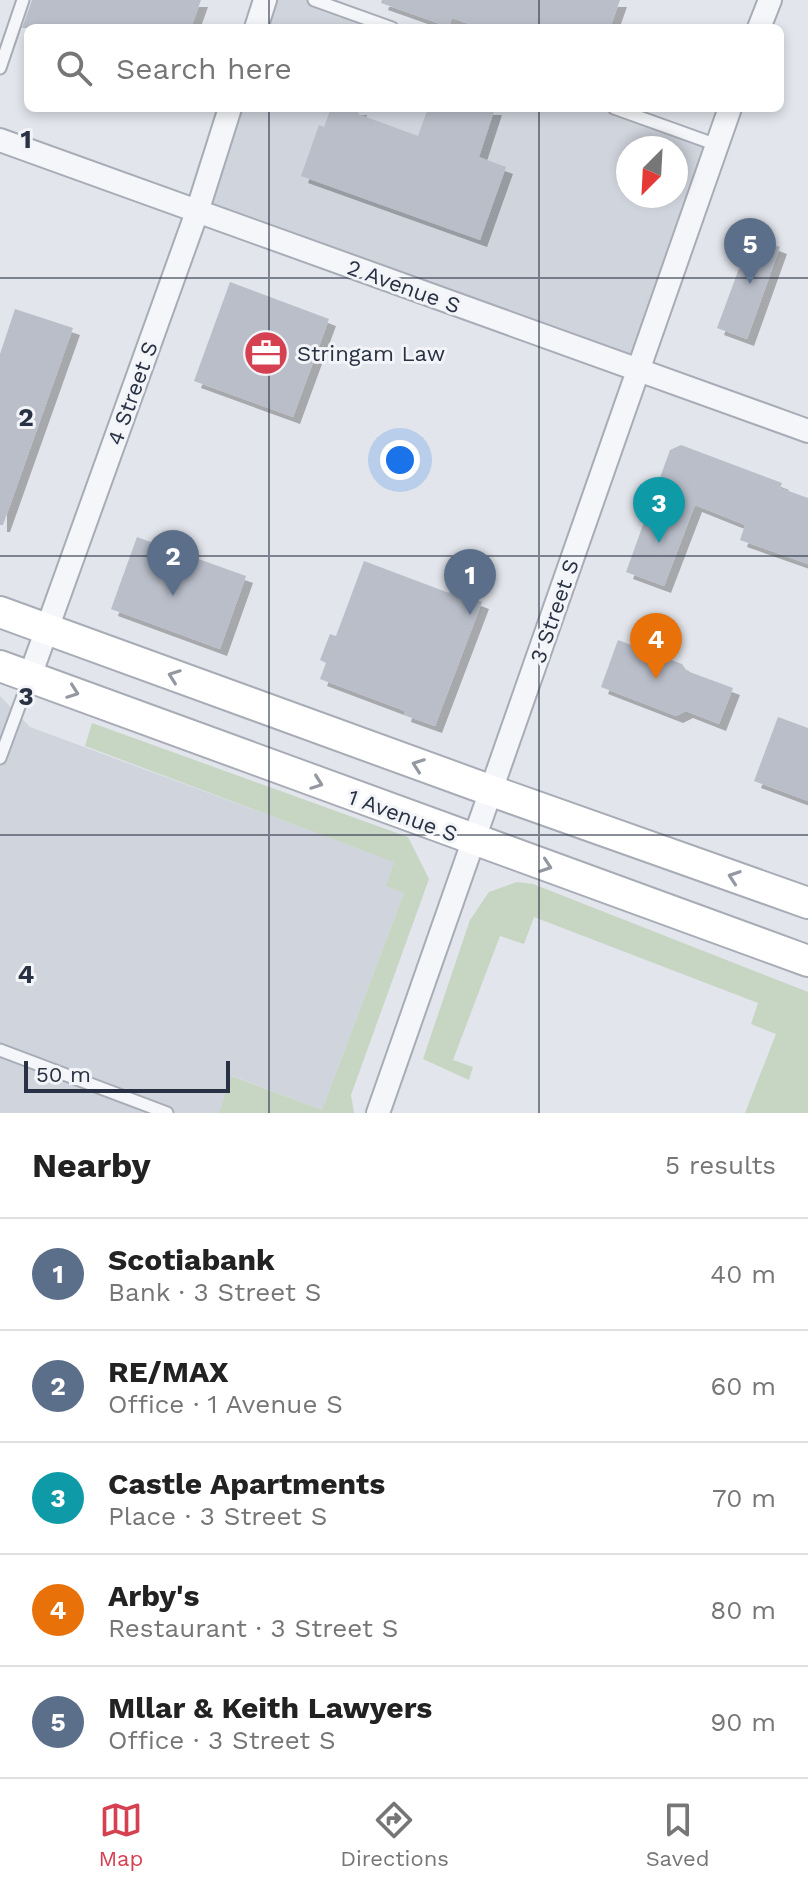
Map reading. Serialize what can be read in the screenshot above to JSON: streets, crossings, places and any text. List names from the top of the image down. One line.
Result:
{"streets":{"street":["2 Avenue S","4 Street S","3 Street S","1 Avenue S"]},"crossings":[["2 Avenue S","4 Street S"],["2 Avenue S","3 Street S"],["4 Street S","1 Avenue S"],["3 Street S","1 Avenue S"]],"places":{"office":["Stringam Law"]},"scale_bar":"50 m","north":"bottom left","page":{"search":"Search here","pins":["5","3","2","1","4"],"scale":"50 m","heading":["Nearby","5 results"],"list":[{"mark":"1","name":"Scotiabank","note":"Bank · 3 Street S","value":"40 m"},{"mark":"2","name":"RE/MAX","note":"Office · 1 Avenue S","value":"60 m"},{"mark":"3","name":"Castle Apartments","note":"Place · 3 Street S","value":"70 m"},{"mark":"4","name":"Arby's","note":"Restaurant · 3 Street S","value":"80 m"},{"mark":"5","name":"Mllar & Keith Lawyers","note":"Office · 3 Street S","value":"90 m"}],"nav":["Map","Directions","Saved"]},"grid":{"rows":["1","2","3","4"]}}
